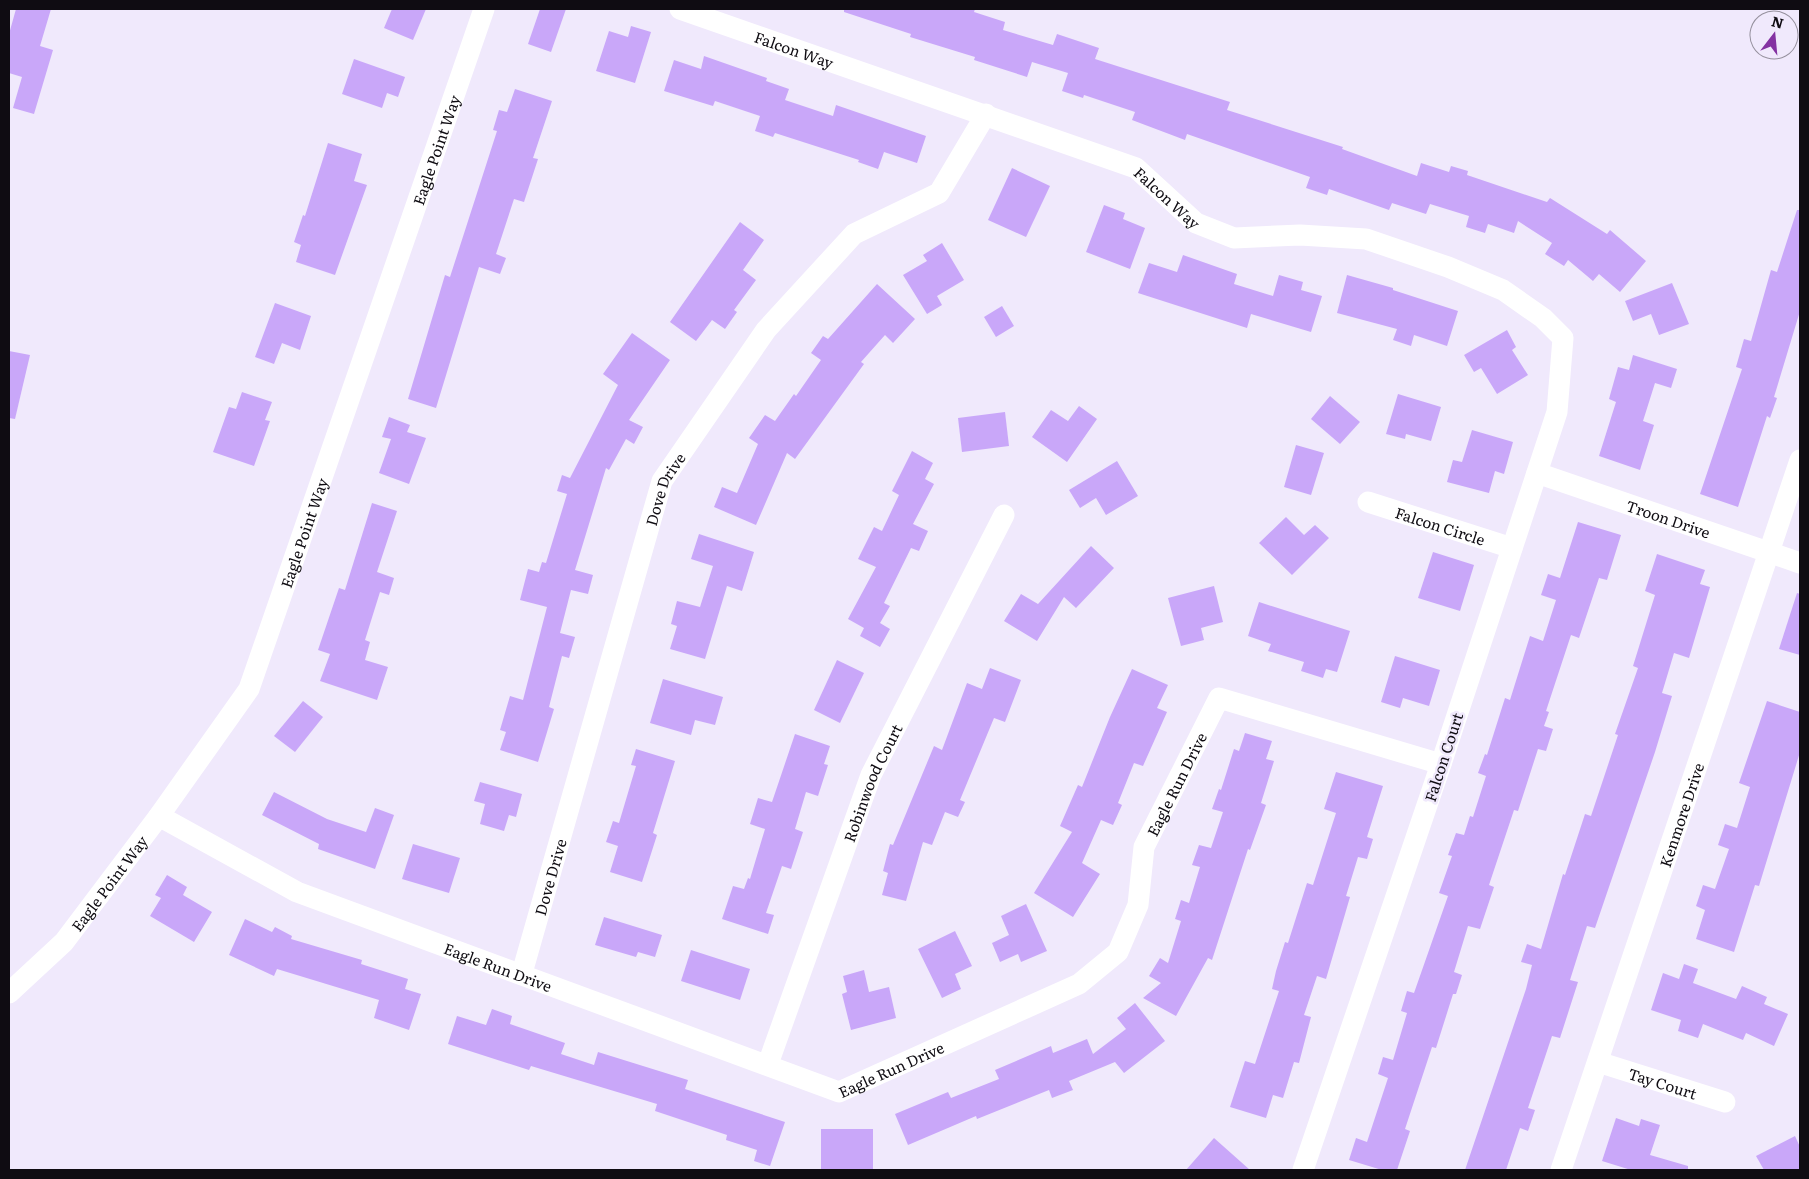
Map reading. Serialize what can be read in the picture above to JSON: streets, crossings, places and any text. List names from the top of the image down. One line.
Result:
{"streets":{"street":["Falcon Way","Eagle Point Way","Dove Drive","Troon Drive","Falcon Circle","Falcon Court","Robinwood Court","Eagle Run Drive","Kenmore Drive","Tay Court"]},"crossings":[["Falcon Way","Dove Drive"],["Falcon Way","Falcon Court"],["Eagle Point Way","Eagle Run Drive"],["Dove Drive","Eagle Run Drive"],["Troon Drive","Falcon Court"],["Troon Drive","Kenmore Drive"],["Falcon Circle","Falcon Court"],["Falcon Court","Eagle Run Drive"],["Robinwood Court","Eagle Run Drive"],["Kenmore Drive","Tay Court"]],"north":"top"}
